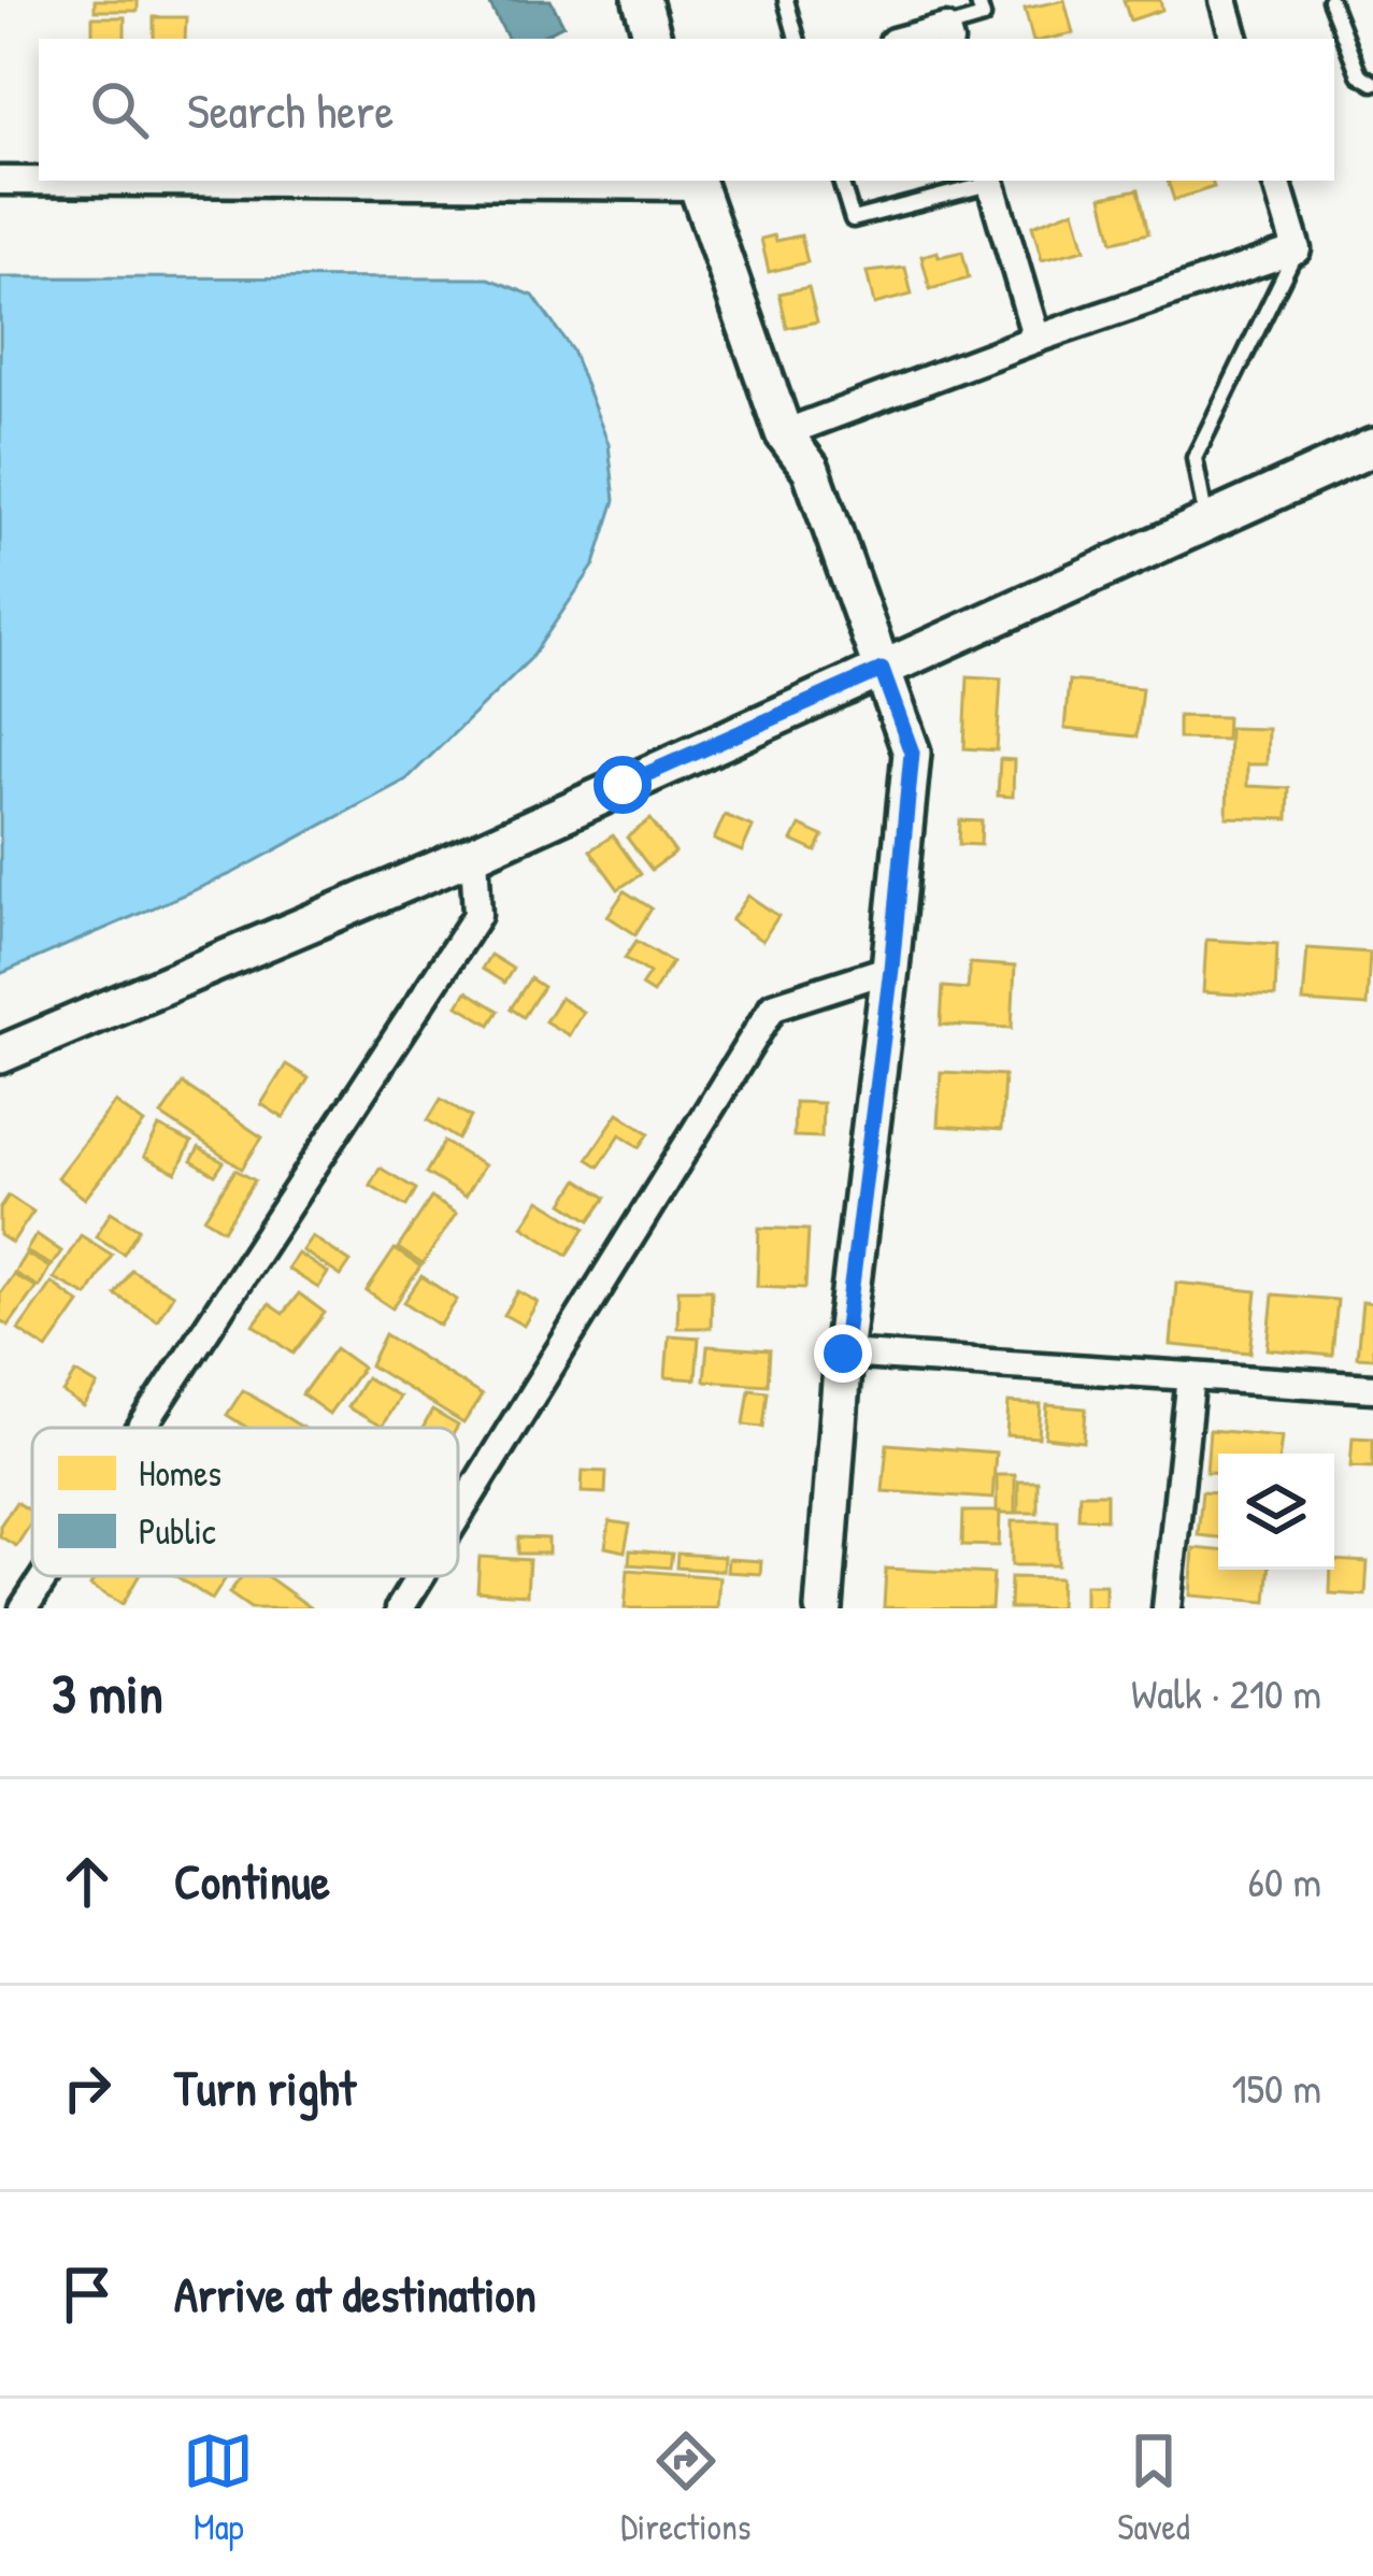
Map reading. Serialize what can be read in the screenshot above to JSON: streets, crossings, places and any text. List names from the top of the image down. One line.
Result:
{"legend":["Homes","Public"],"page":{"search":"Search here","heading":["3 min","Walk · 210 m"],"list":[["Continue","60 m"],["Turn right","150 m"],"Arrive at destination"],"nav":["Map","Directions","Saved"]}}
